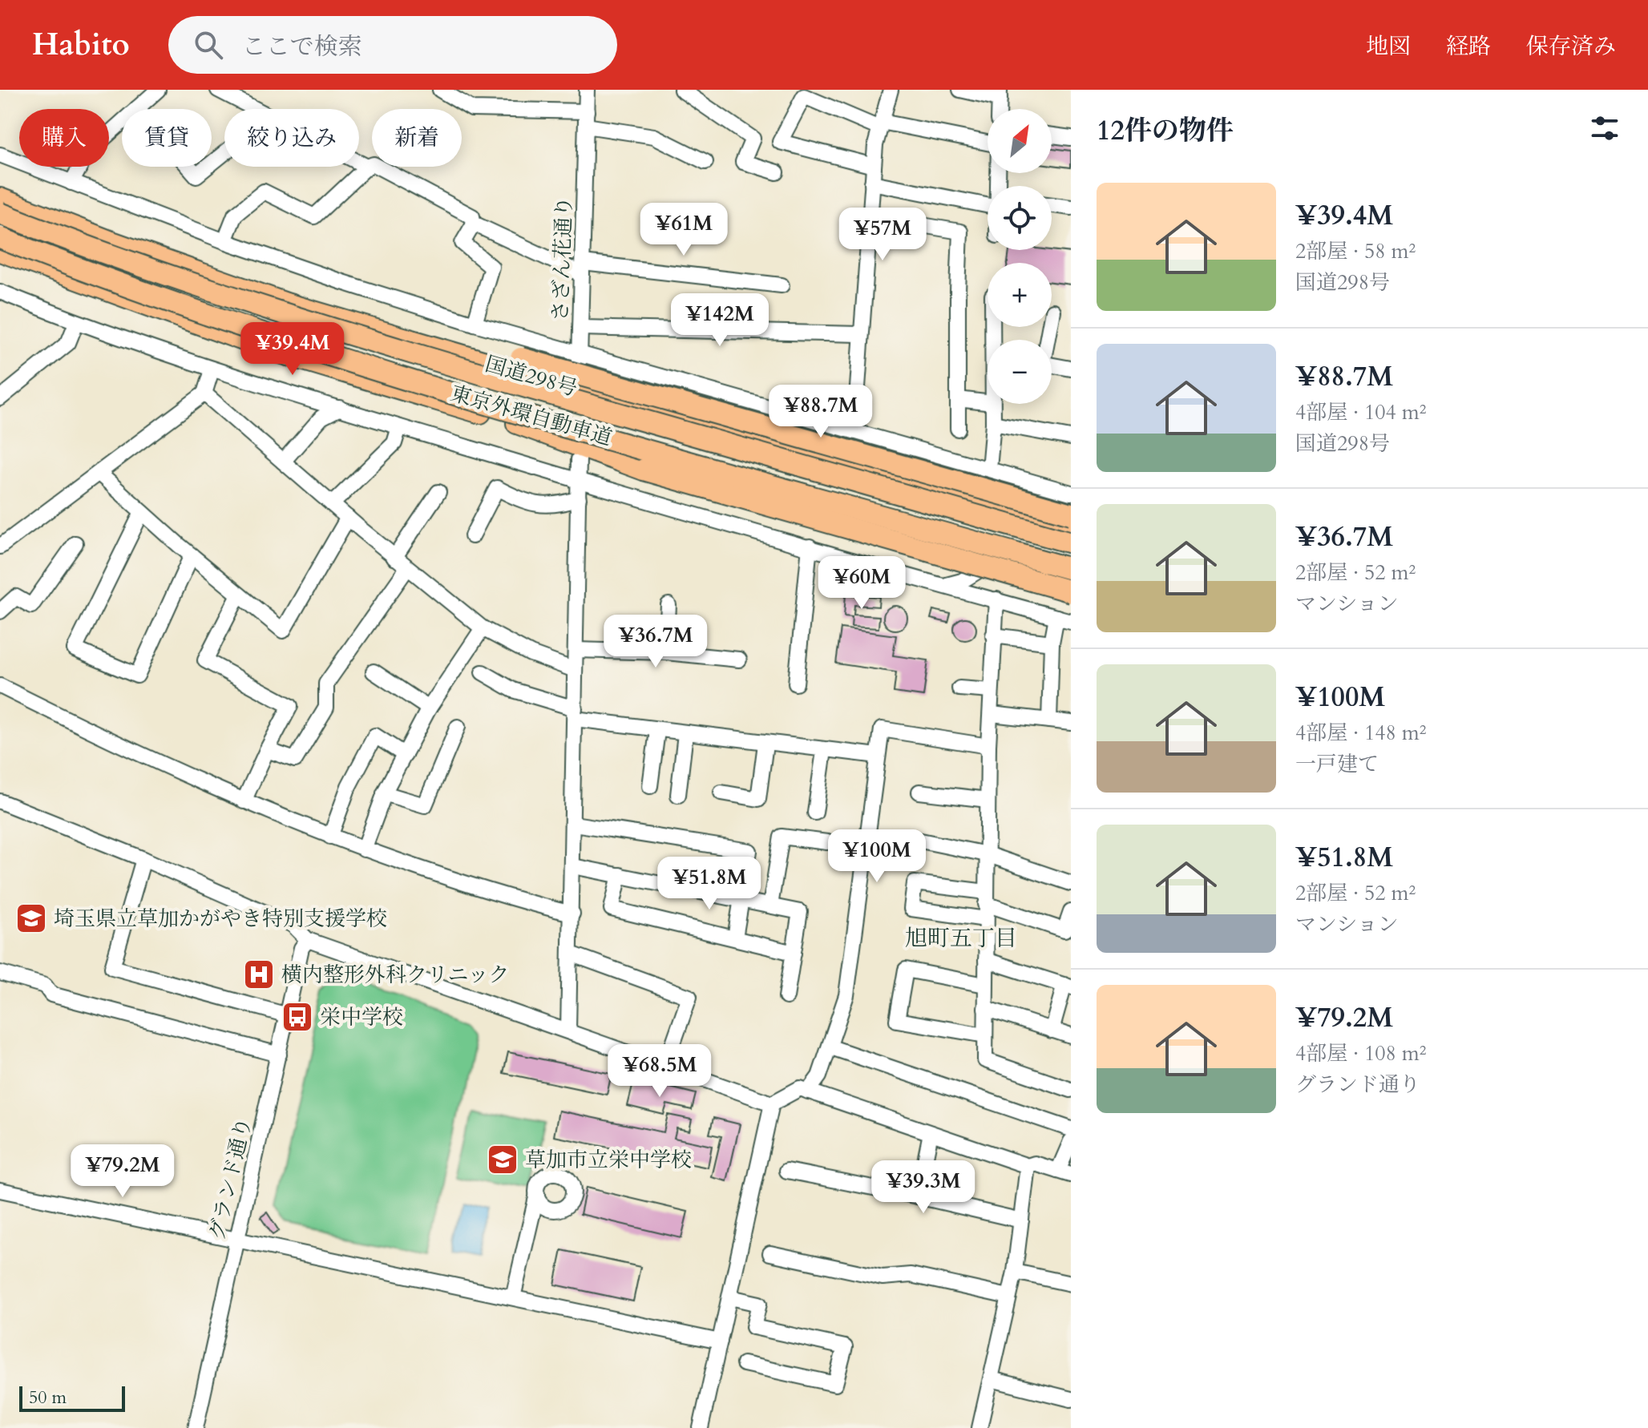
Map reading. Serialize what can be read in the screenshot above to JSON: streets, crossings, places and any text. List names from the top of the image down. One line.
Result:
{"streets":{"highway":["国道298号","東京外環自動車道"],"street":["さざん花通り","グランド通り"]},"districts":["旭町五丁目"],"places":{"school or university":["埼玉県立草加かがやき特別支援学校","草加市立栄中学校"],"hospital":["横内整形外科クリニック"],"bus stop":["栄中学校"]},"scale_bar":"50 m","north":"top right","page":{"header":"Habito","search":"ここで検索","nav":["地図","経路","保存済み"],"heading":"12件の物件","map_buttons":["+","−"],"chip":["購入","賃貸","絞り込み","新着"],"list":[{"name":"¥39.4M","note":"2部屋 · 58 m² · 国道298号"},{"name":"¥88.7M","note":"4部屋 · 104 m² · 国道298号"},{"name":"¥36.7M","note":"2部屋 · 52 m² · マンション"},{"name":"¥100M","note":"4部屋 · 148 m² · 一戸建て"},{"name":"¥51.8M","note":"2部屋 · 52 m² · マンション"},{"name":"¥79.2M","note":"4部屋 · 108 m² · グランド通り"}],"price":["¥61M","¥57M","¥142M","¥39.4M","¥88.7M","¥60M","¥36.7M","¥100M","¥51.8M","¥68.5M","¥79.2M","¥39.3M"],"scale":"50 m"}}
